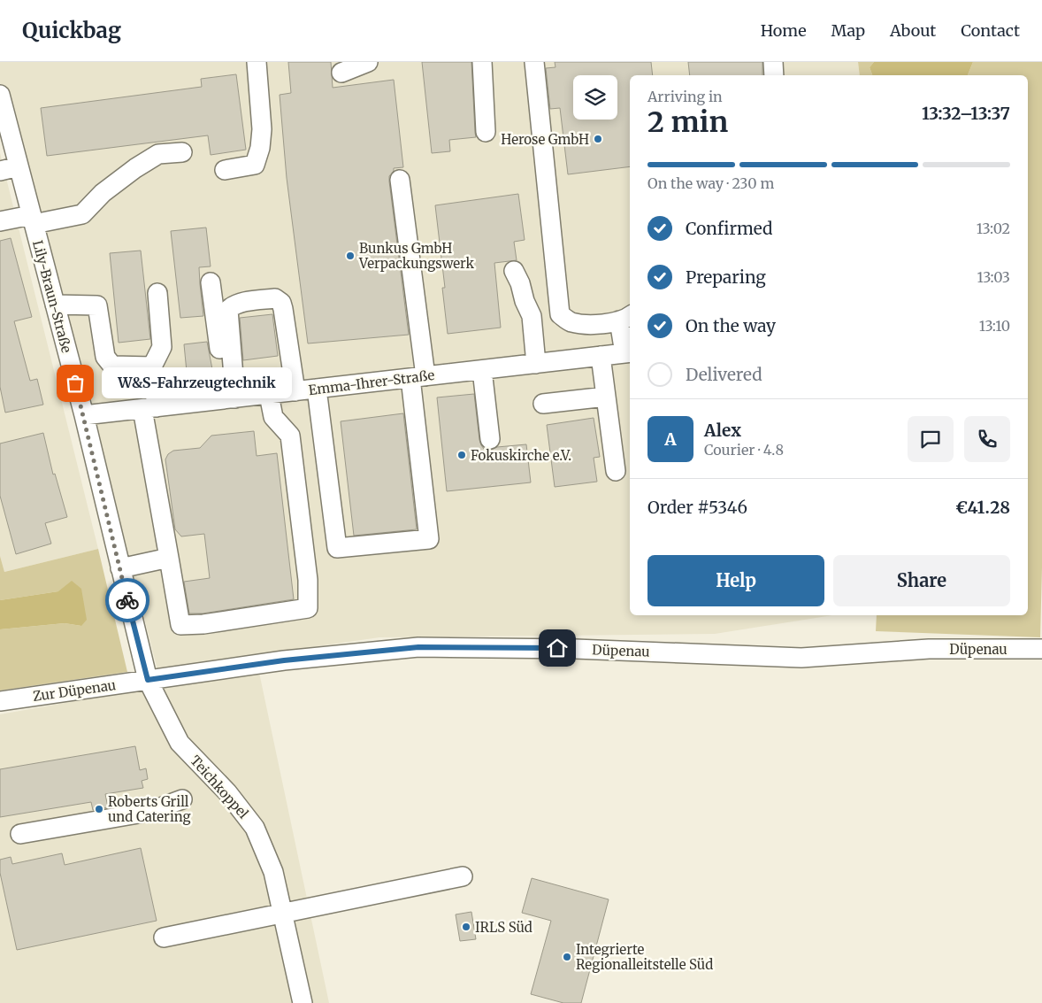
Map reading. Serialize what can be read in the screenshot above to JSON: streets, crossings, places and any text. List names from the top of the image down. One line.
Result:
{"streets":{"street":["Lily-Braun-Straße","Emma-Ihrer-Straße","Düpenau","Zur Düpenau","Teichkoppel"]},"crossings":[["Lily-Braun-Straße","Emma-Ihrer-Straße"],["Lily-Braun-Straße","Düpenau"],["Lily-Braun-Straße","Zur Düpenau"],["Lily-Braun-Straße","Teichkoppel"],["Düpenau","Zur Düpenau"],["Düpenau","Teichkoppel"],["Zur Düpenau","Teichkoppel"]],"places":["Herose GmbH","Bunkus GmbH Verpackungswerk","W&S-Fahrzeugtechnik","Fokuskirche e.V.","Roberts Grill und Catering","IRLS Süd","Integrierte Regionalleitstelle Süd"],"page":{"header":"Quickbag","nav":["Home","Map","About","Contact"],"heading":["2 min","Arriving in","13:32–13:37"],"panel":["Alex","Courier · 4.8","Order #5346","€41.28"],"bar":"On the way · 230 m","list":[["Confirmed","13:02"],["Preparing","13:03"],["On the way","13:10"],"Delivered"],"bubble":"W&S-Fahrzeugtechnik","round":"A","buttons":["Help","Share"]}}
